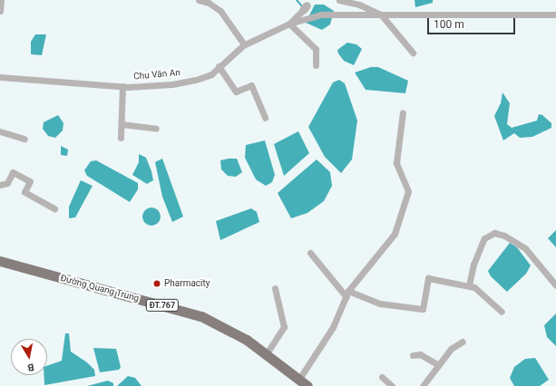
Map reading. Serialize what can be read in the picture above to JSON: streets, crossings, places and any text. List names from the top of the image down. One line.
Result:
{"streets":{"main road":["Đường Quang Trung","ĐT.767"],"street":["Chu Văn An"]},"places":["Pharmacity"],"scale_bar":"100 m","north":"bottom"}
